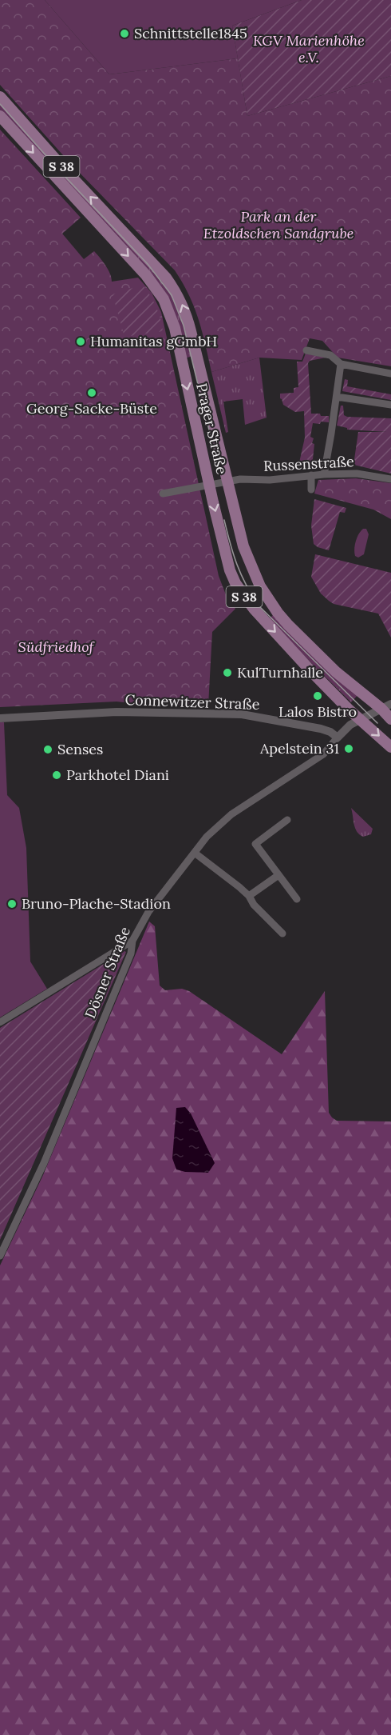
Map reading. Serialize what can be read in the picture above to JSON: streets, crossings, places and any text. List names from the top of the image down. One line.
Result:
{"streets":{"main road":["S 38","Prager Straße"],"street":["Russenstraße","Connewitzer Straße","Dösner Straße"]},"crossings":[["Prager Straße","Russenstraße"],["Connewitzer Straße","Dösner Straße"]],"parks":["KGV Marienhöhe e.V.","Park an der Etzoldschen Sandgrube","Südfriedhof"],"places":["Schnittstelle1845","Humanitas gGmbH","Georg-Sacke-Büste","KulTurnhalle","Lalos Bistro","Apelstein 31","Senses","Parkhotel Diani","Bruno-Plache-Stadion"]}
